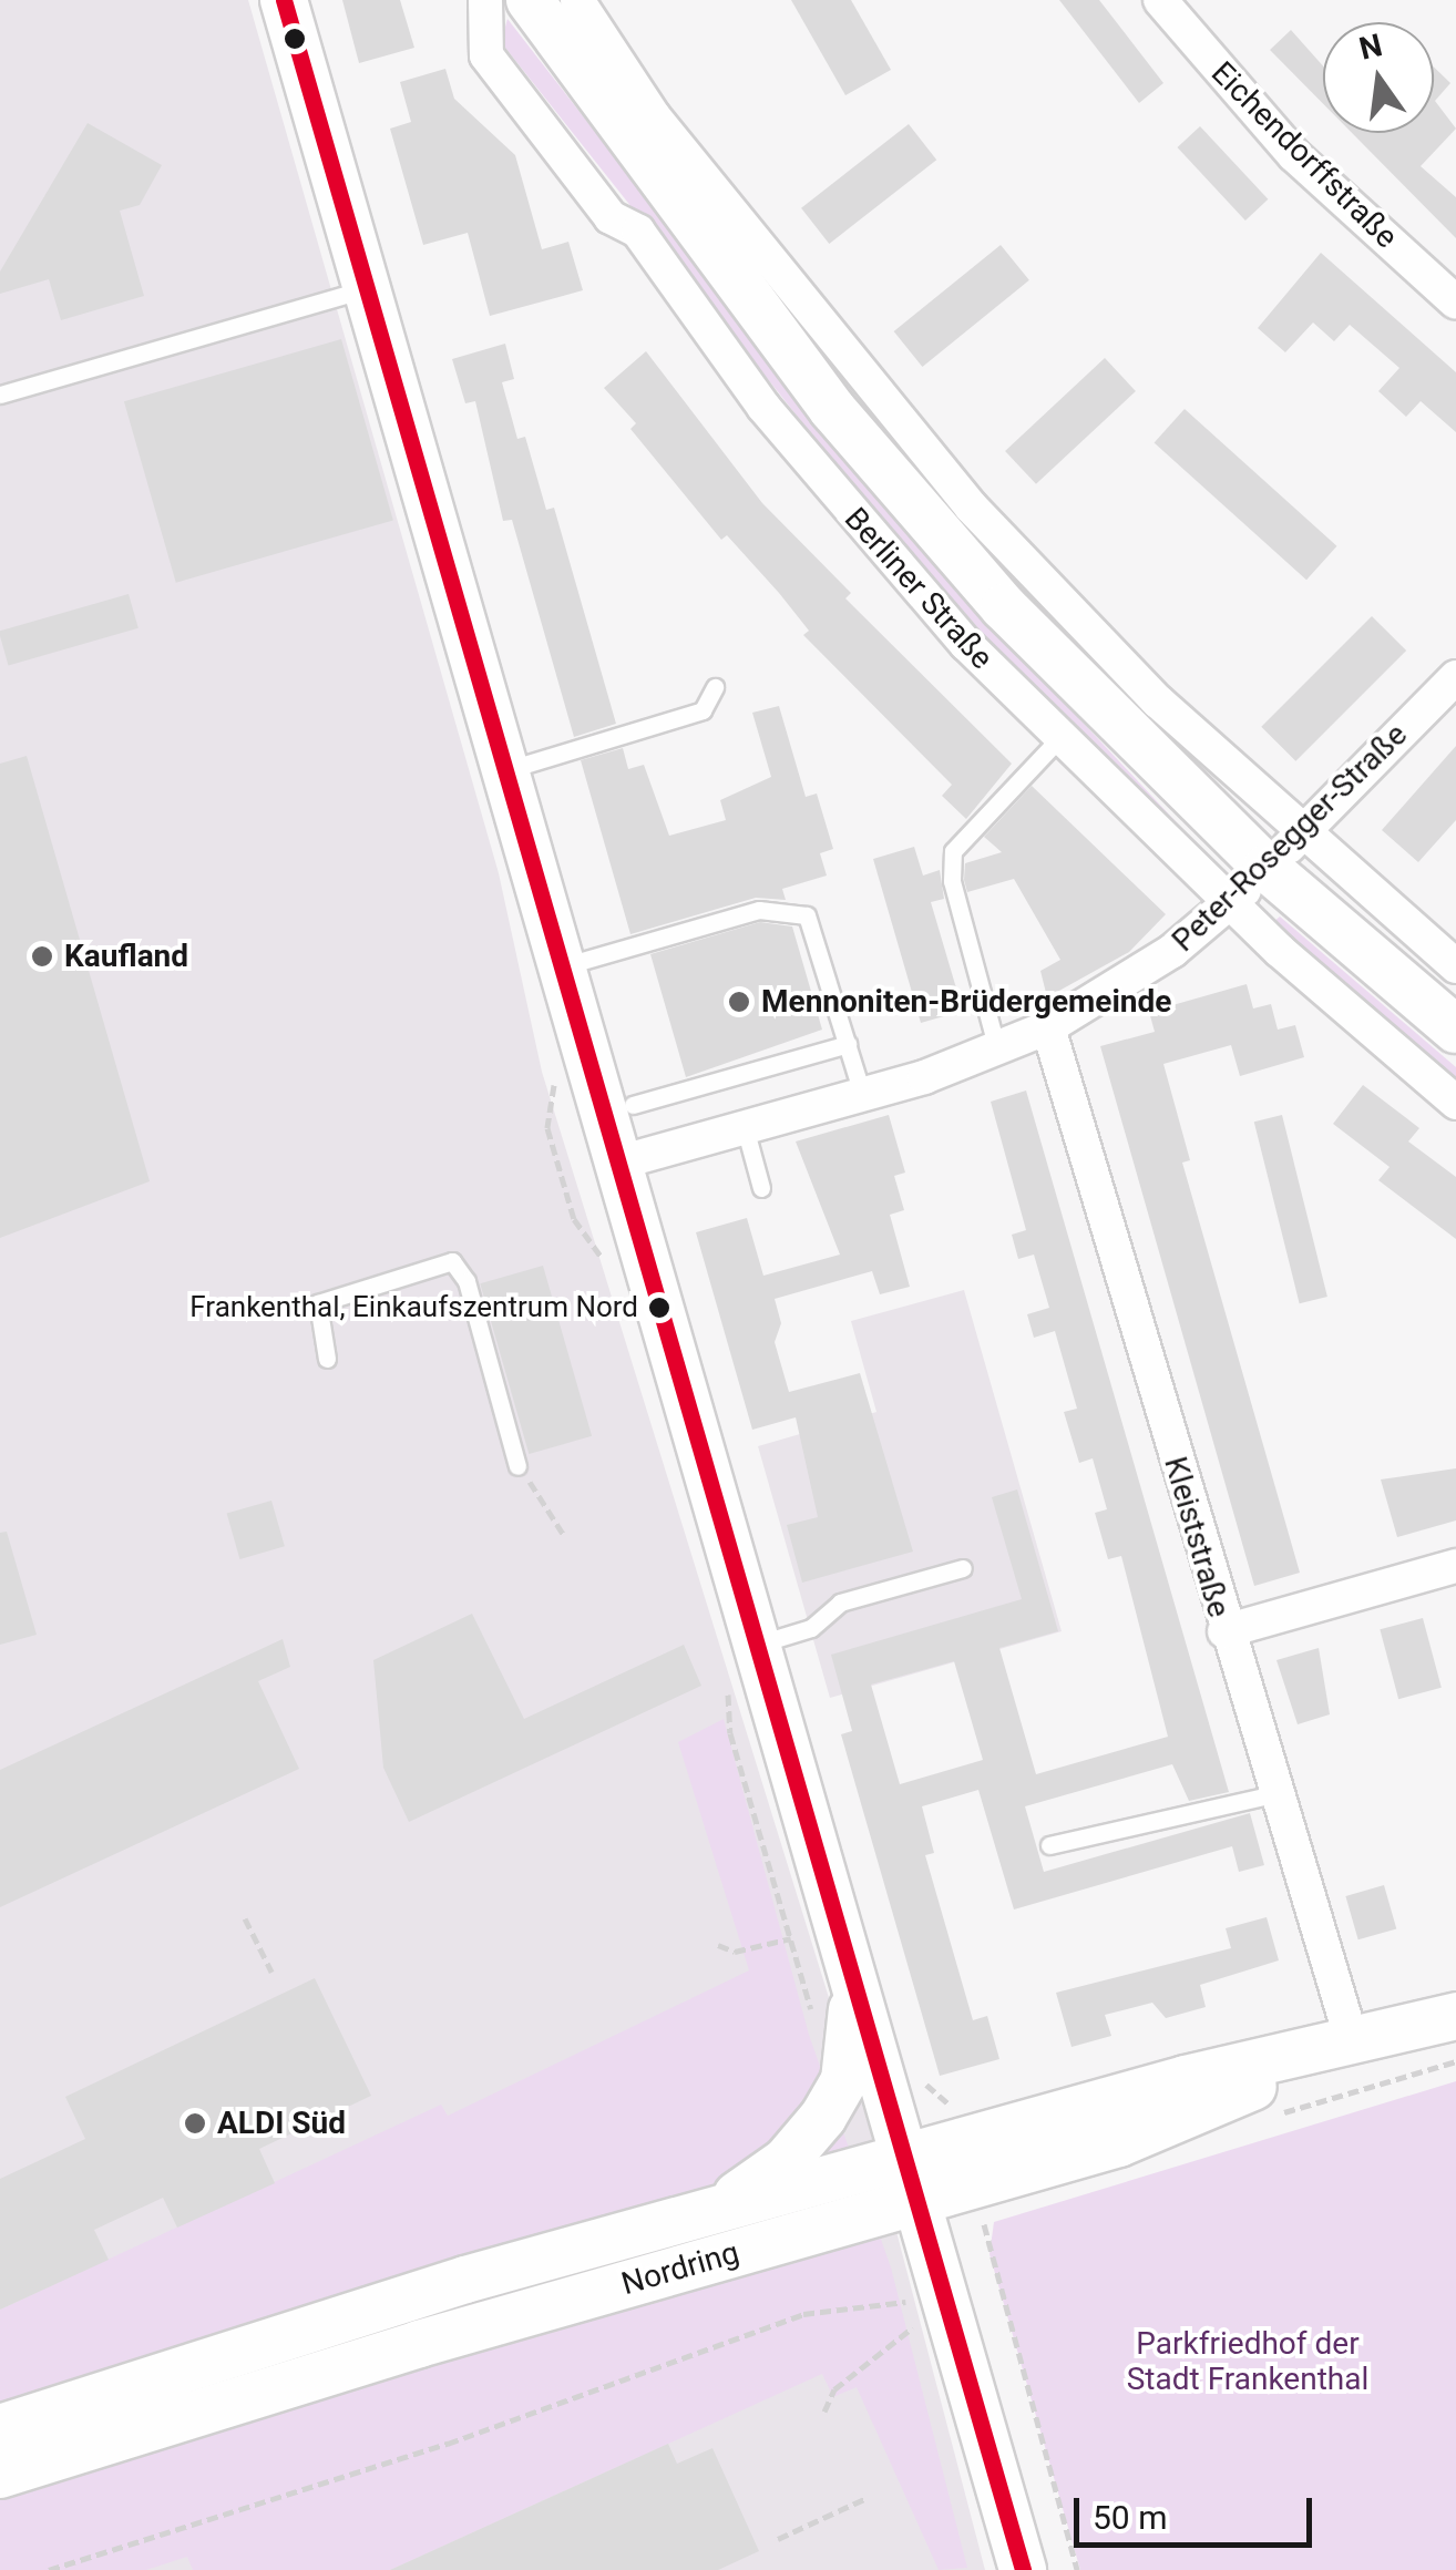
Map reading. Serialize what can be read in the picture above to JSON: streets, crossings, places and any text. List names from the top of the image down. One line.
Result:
{"streets":{"main road":["Berliner Straße","Nordring"],"street":["Eichendorffstraße","Peter-Rosegger-Straße","Kleiststraße"]},"crossings":[["Berliner Straße","Peter-Rosegger-Straße"],["Peter-Rosegger-Straße","Kleiststraße"],["Kleiststraße","Nordring"]],"parks":["Parkfriedhof der Stadt Frankenthal"],"places":["Kaufland","Mennoniten-Brüdergemeinde","Frankenthal, Einkaufszentrum Nord","ALDI Süd"],"scale_bar":"50 m","north":"top"}
